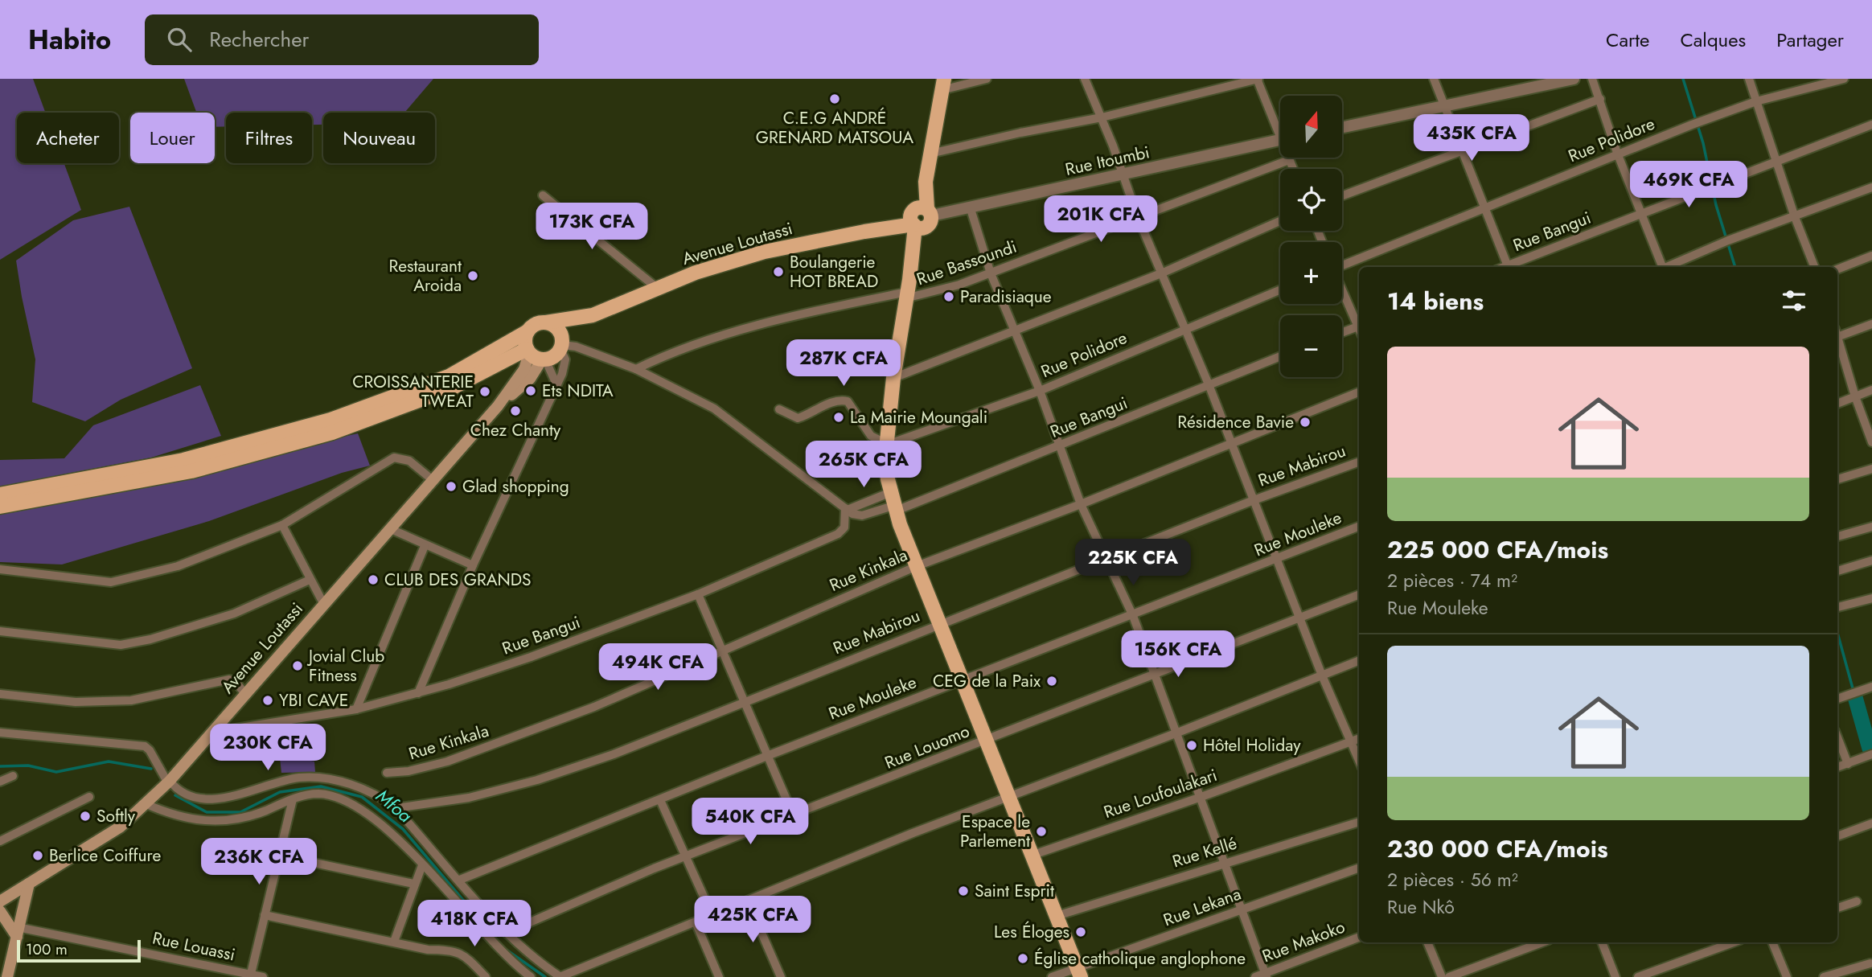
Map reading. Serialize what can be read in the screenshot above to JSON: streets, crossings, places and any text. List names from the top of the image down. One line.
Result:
{"streets":{"main road":["Avenue Loutassi"],"street":["Rue Polidore","Rue Itoumbi","Rue Bangui","Rue Bassoundi","Rue Mabirou","Rue Mouleke","Rue Kinkala","Rue Louomo","Rue Loufoulakari","Rue Kellé","Rue Lekana","Rue Makoko","Rue Louassi"]},"crossings":[["Rue Itoumbi","Avenue Loutassi"],["Rue Bangui","Avenue Loutassi"]],"water":["Mfoa"],"places":["C.E.G ANDRÉ GRENARD MATSOUA","Boulangerie HOT BREAD","Restaurant Aroida","Paradisiaque","Ets NDITA","CROISSANTERIE TWEAT","Chez Chanty","La Mairie Moungali","Résidence Bavie","Glad shopping","CLUB DES GRANDS","Jovial Club Fitness","CEG de la Paix","YBI CAVE","Hôtel Holiday","Softly","Espace le Parlement","Berlice Coiffure","Saint Esprit","Les Éloges","Église catholique anglophone"],"scale_bar":"100 m","north":"top","page":{"header":"Habito","search":"Rechercher","nav":["Carte","Calques","Partager"],"map_buttons":["+","−"],"chip":["Acheter","Louer","Filtres","Nouveau"],"price":["435K CFA","469K CFA","201K CFA","173K CFA","287K CFA","265K CFA","225K CFA","156K CFA","494K CFA","230K CFA","540K CFA","236K CFA","425K CFA","418K CFA"],"heading":"14 biens","list":[{"name":"225 000 CFA/mois","note":"2 pièces · 74 m² · Rue Mouleke"},{"name":"230 000 CFA/mois","note":"2 pièces · 56 m² · Rue Nkô"}],"scale":"100 m"}}
